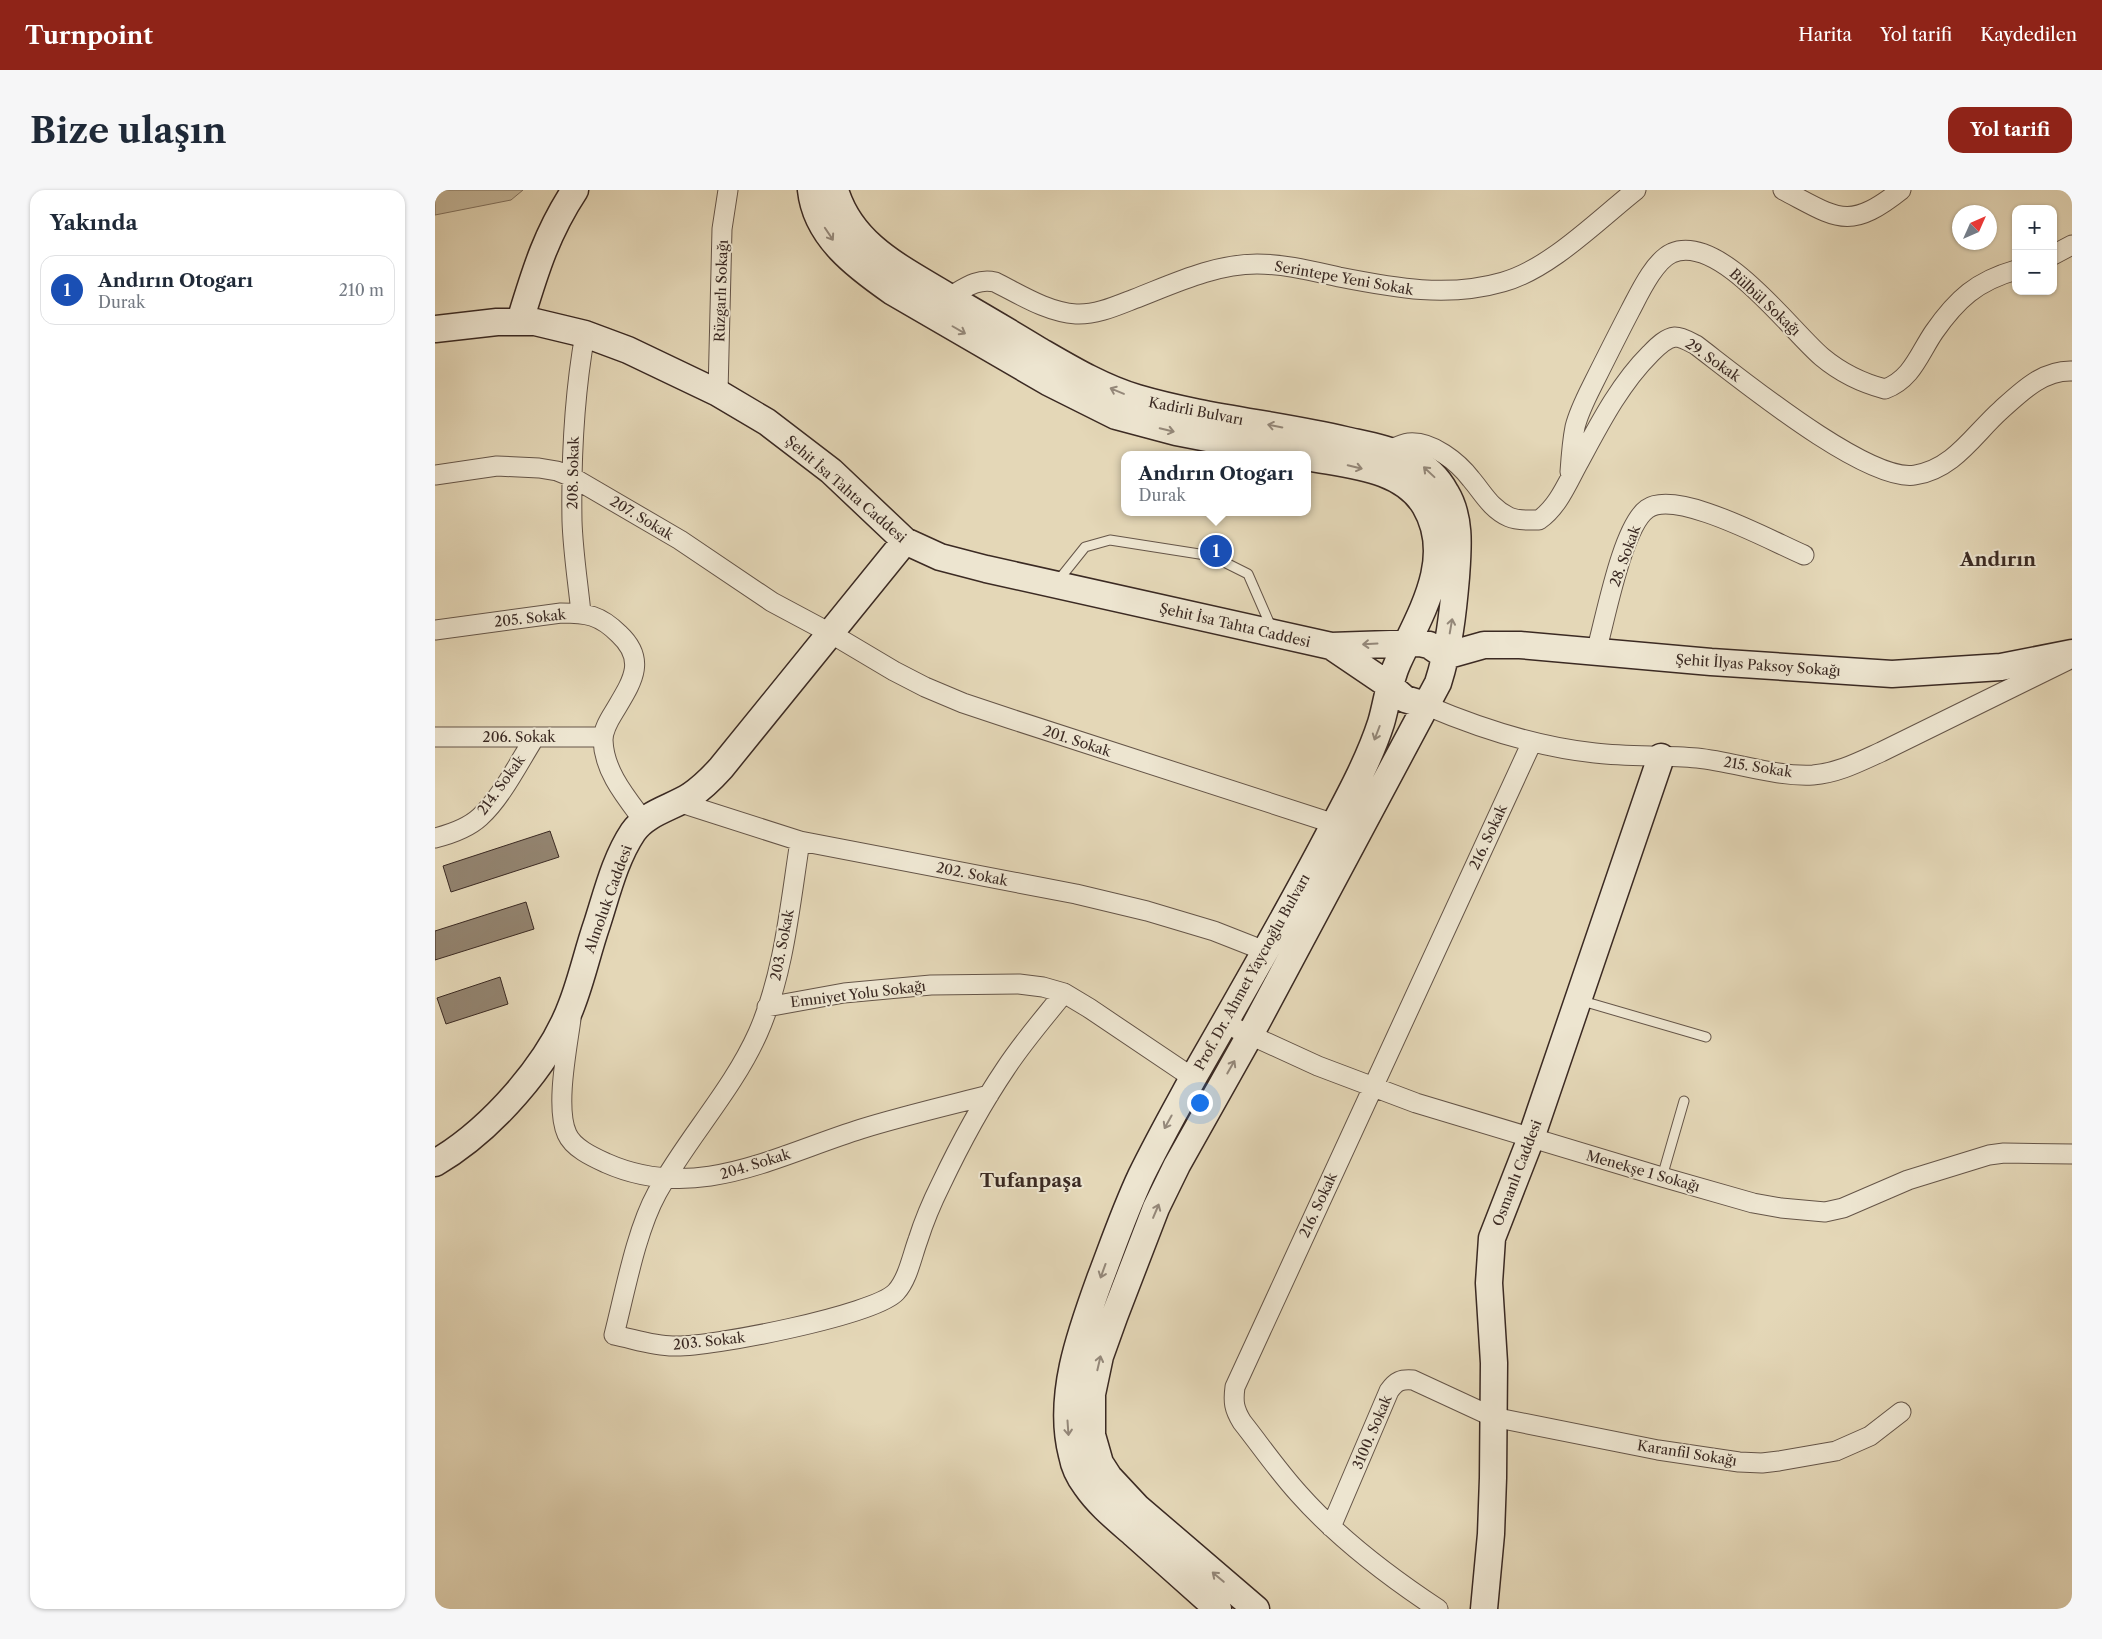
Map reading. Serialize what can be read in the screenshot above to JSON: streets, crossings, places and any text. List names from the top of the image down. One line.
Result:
{"streets":{"main road":["Kadirli Bulvarı","Şehit İsa Tahta Caddesi","Şehit İlyas Paksoy Sokağı","Alınoluk Caddesi","Prof. Dr. Ahmet Yaycıoğlu Bulvarı","Osmanlı Caddesi"],"street":["Serintepe Yeni Sokak","Rüzgarlı Sokağı","Bülbül Sokağı","29. Sokak","208. Sokak","207. Sokak","28. Sokak","205. Sokak","206. Sokak","201. Sokak","215. Sokak","214. Sokak","216. Sokak","202. Sokak","203. Sokak","Emniyet Yolu Sokağı","204. Sokak","Menekşe 1 Sokağı","3100. Sokak","Karanfil Sokağı"]},"crossings":[["Serintepe Yeni Sokak","Kadirli Bulvarı"],["Rüzgarlı Sokağı","Şehit İsa Tahta Caddesi"],["Bülbül Sokağı","29. Sokak"],["29. Sokak","Kadirli Bulvarı"],["Kadirli Bulvarı","Şehit İsa Tahta Caddesi"],["Kadirli Bulvarı","Şehit İlyas Paksoy Sokağı"],["Kadirli Bulvarı","215. Sokak"],["Kadirli Bulvarı","Prof. Dr. Ahmet Yaycıoğlu Bulvarı"],["208. Sokak","Şehit İsa Tahta Caddesi"],["208. Sokak","207. Sokak"],["208. Sokak","205. Sokak"],["Şehit İsa Tahta Caddesi","Şehit İlyas Paksoy Sokağı"],["Şehit İsa Tahta Caddesi","215. Sokak"],["Şehit İsa Tahta Caddesi","Alınoluk Caddesi"],["Şehit İsa Tahta Caddesi","Prof. Dr. Ahmet Yaycıoğlu Bulvarı"],["207. Sokak","201. Sokak"],["207. Sokak","Alınoluk Caddesi"],["28. Sokak","Şehit İlyas Paksoy Sokağı"],["205. Sokak","206. Sokak"],["Şehit İlyas Paksoy Sokağı","215. Sokak"],["Şehit İlyas Paksoy Sokağı","Prof. Dr. Ahmet Yaycıoğlu Bulvarı"],["206. Sokak","214. Sokak"],["201. Sokak","Alınoluk Caddesi"],["201. Sokak","Prof. Dr. Ahmet Yaycıoğlu Bulvarı"],["215. Sokak","216. Sokak"],["215. Sokak","Prof. Dr. Ahmet Yaycıoğlu Bulvarı"],["215. Sokak","Osmanlı Caddesi"],["216. Sokak","Menekşe 1 Sokağı"],["216. Sokak","3100. Sokak"],["202. Sokak","Alınoluk Caddesi"],["202. Sokak","203. Sokak"],["202. Sokak","Prof. Dr. Ahmet Yaycıoğlu Bulvarı"],["Alınoluk Caddesi","204. Sokak"],["203. Sokak","Emniyet Yolu Sokağı"],["203. Sokak","204. Sokak"],["Prof. Dr. Ahmet Yaycıoğlu Bulvarı","Emniyet Yolu Sokağı"],["Prof. Dr. Ahmet Yaycıoğlu Bulvarı","Menekşe 1 Sokağı"],["Menekşe 1 Sokağı","Osmanlı Caddesi"],["Osmanlı Caddesi","3100. Sokak"],["Osmanlı Caddesi","Karanfil Sokağı"],["3100. Sokak","Karanfil Sokağı"]],"districts":["Andırın","Tufanpaşa"],"north":"top right","page":{"header":"Turnpoint","nav":["Harita","Yol tarifi","Kaydedilen"],"buttons":"Yol tarifi","title":"Bize ulaşın","heading":"Yakında","map_buttons":["+","−"],"list":[{"mark":"1","name":"Andırın Otogarı","note":"Durak","value":"210 m"}],"popup":["Andırın Otogarı","Durak"],"pins":"1"}}
